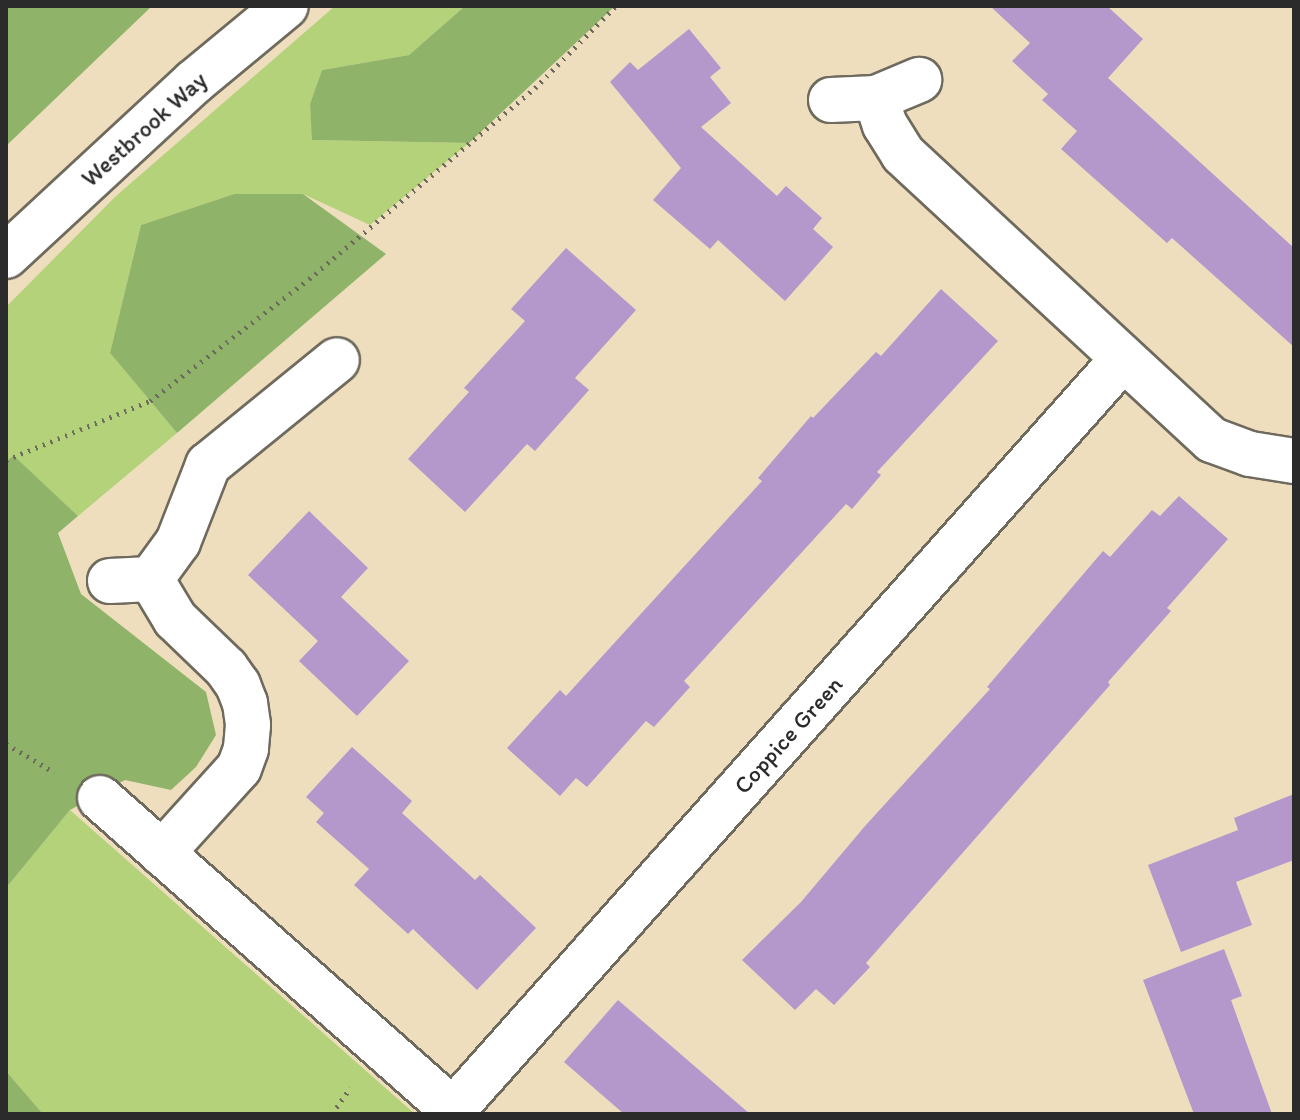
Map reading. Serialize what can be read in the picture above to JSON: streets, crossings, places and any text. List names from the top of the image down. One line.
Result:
{"streets":{"street":["Westbrook Way","Coppice Green"]}}
